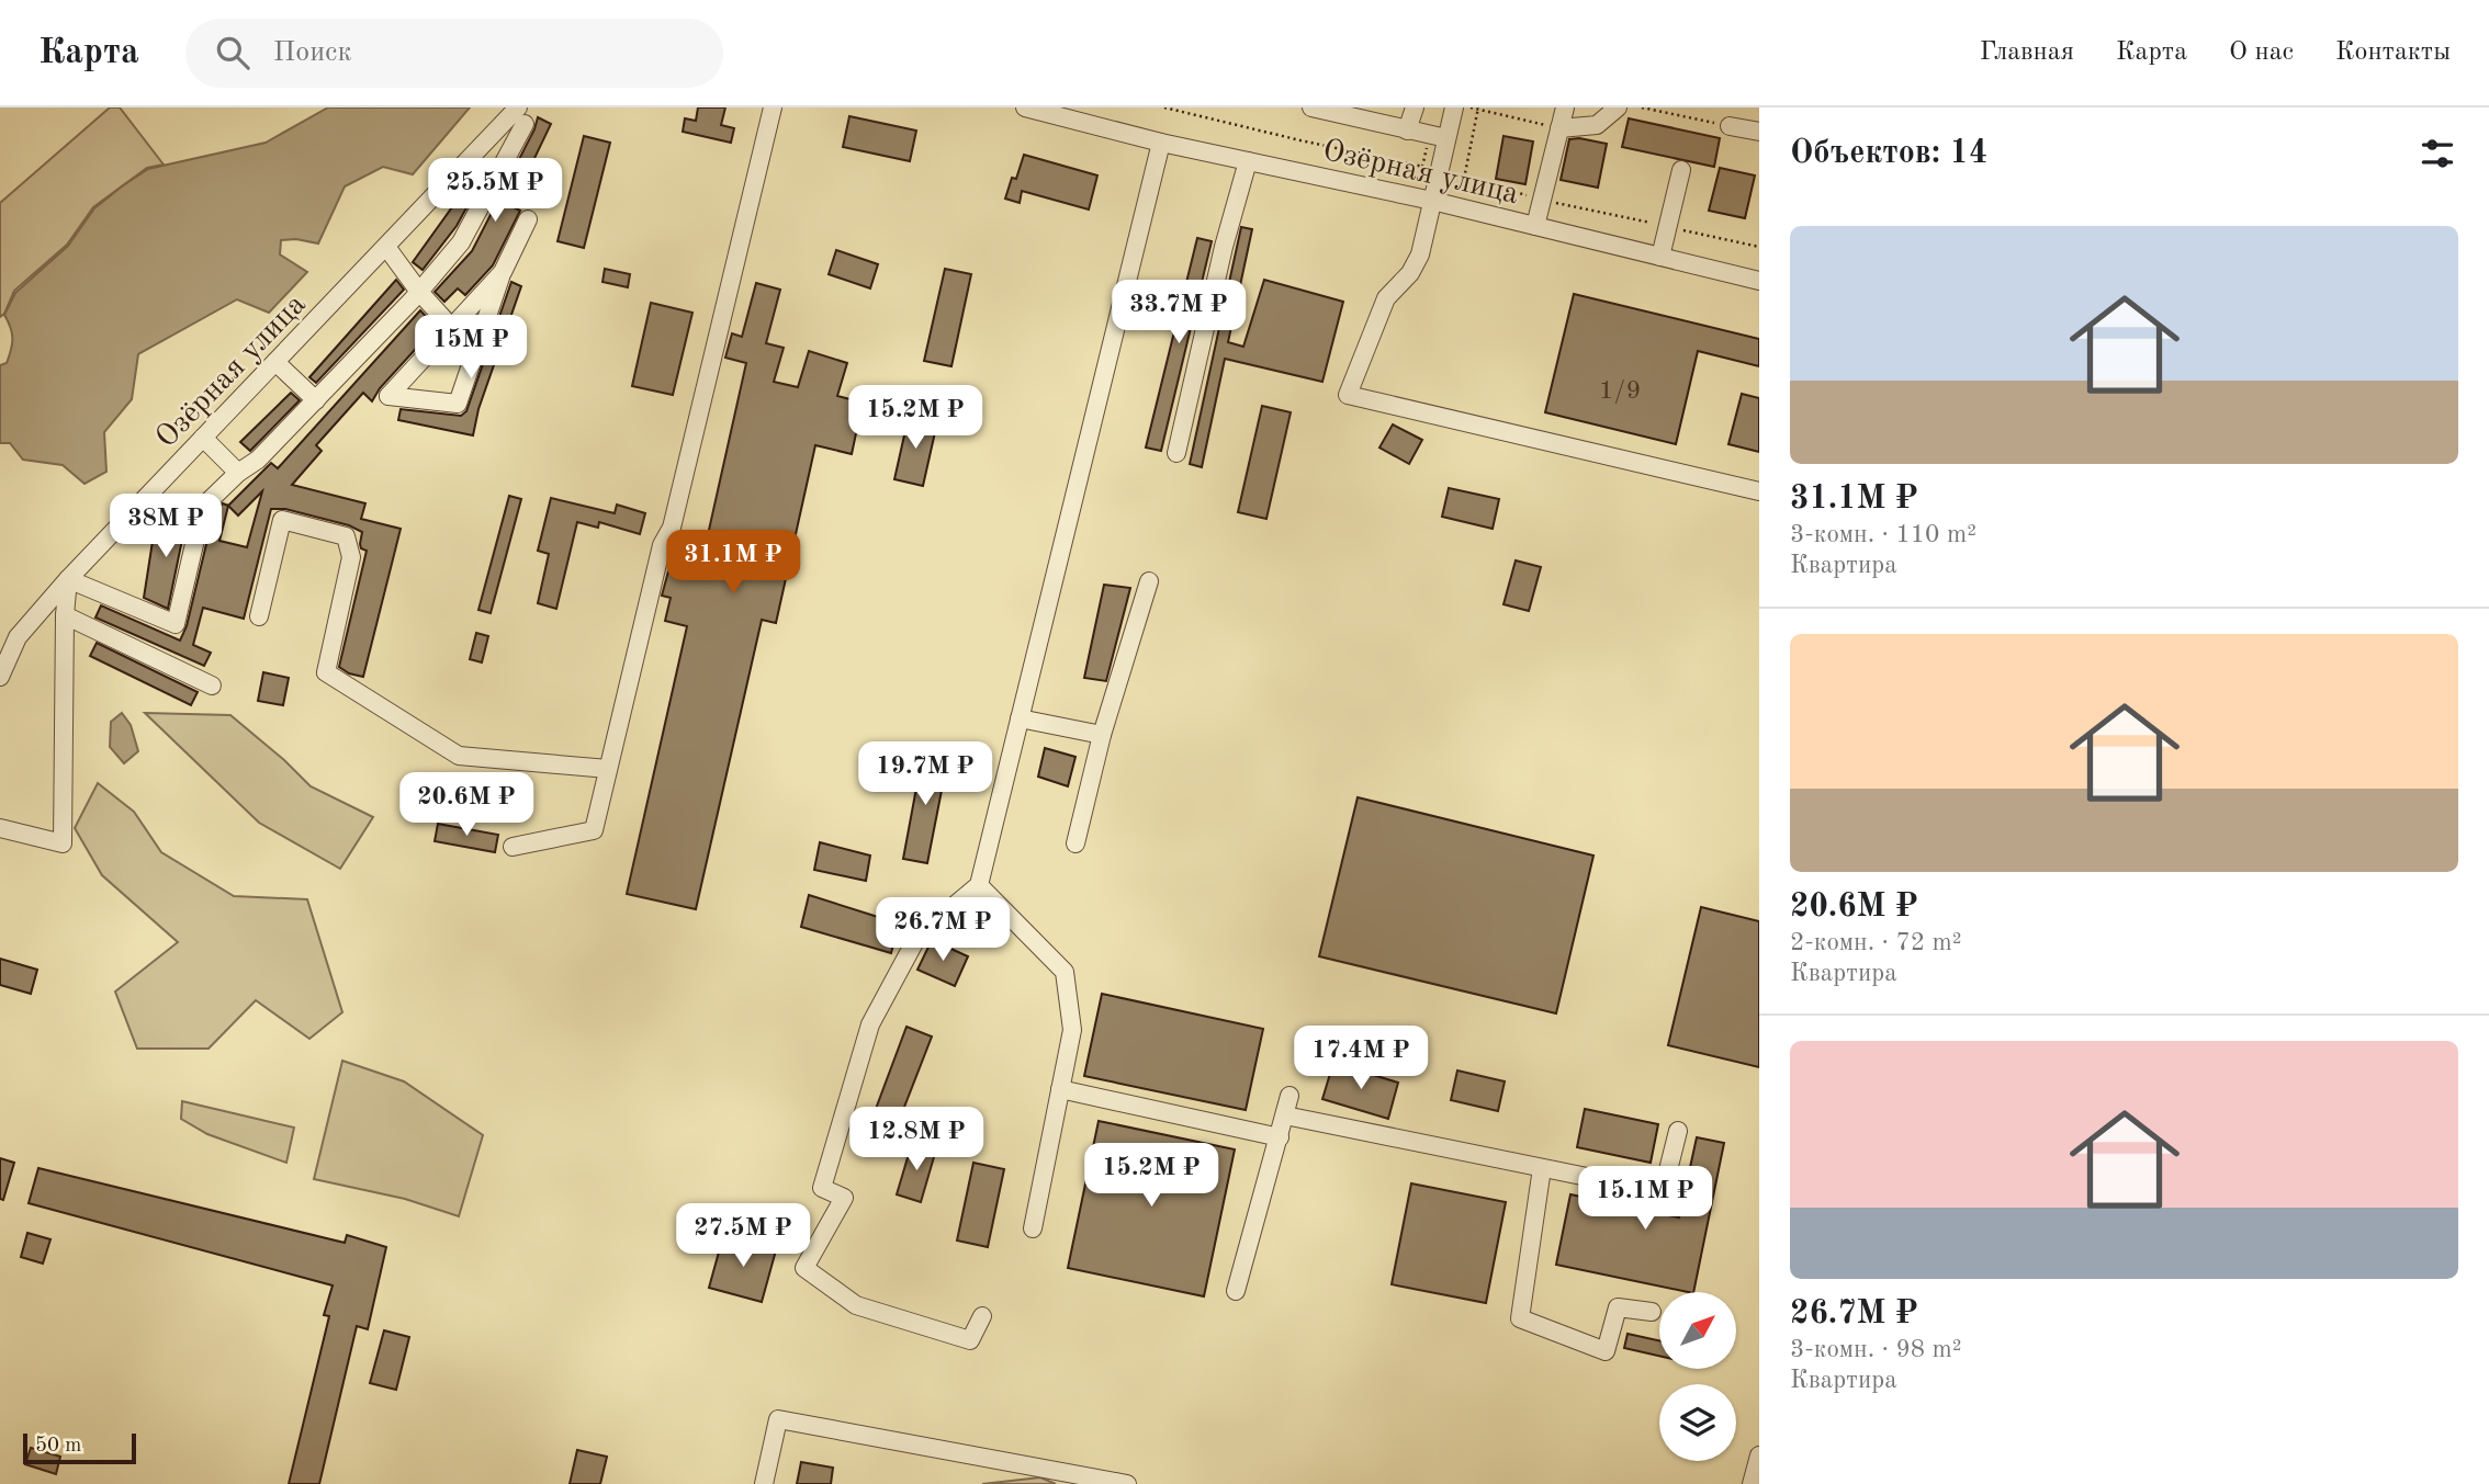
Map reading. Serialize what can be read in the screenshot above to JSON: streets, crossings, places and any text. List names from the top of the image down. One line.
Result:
{"streets":{"street":["Озёрная улица"]},"house_numbers":["1/9"],"scale_bar":"50 m","north":"top right","page":{"header":"Карта","search":"Поиск","nav":["Главная","Карта","О нас","Контакты"],"heading":"Объектов: 14","price":["25.5M ₽","33.7M ₽","15M ₽","15.2M ₽","38M ₽","31.1M ₽","19.7M ₽","20.6M ₽","26.7M ₽","17.4M ₽","12.8M ₽","15.2M ₽","15.1M ₽","27.5M ₽"],"list":[{"name":"31.1M ₽","note":"3-комн. · 110 m² · Квартира"},{"name":"20.6M ₽","note":"2-комн. · 72 m² · Квартира"},{"name":"26.7M ₽","note":"3-комн. · 98 m² · Квартира"}],"scale":"50 m"}}
